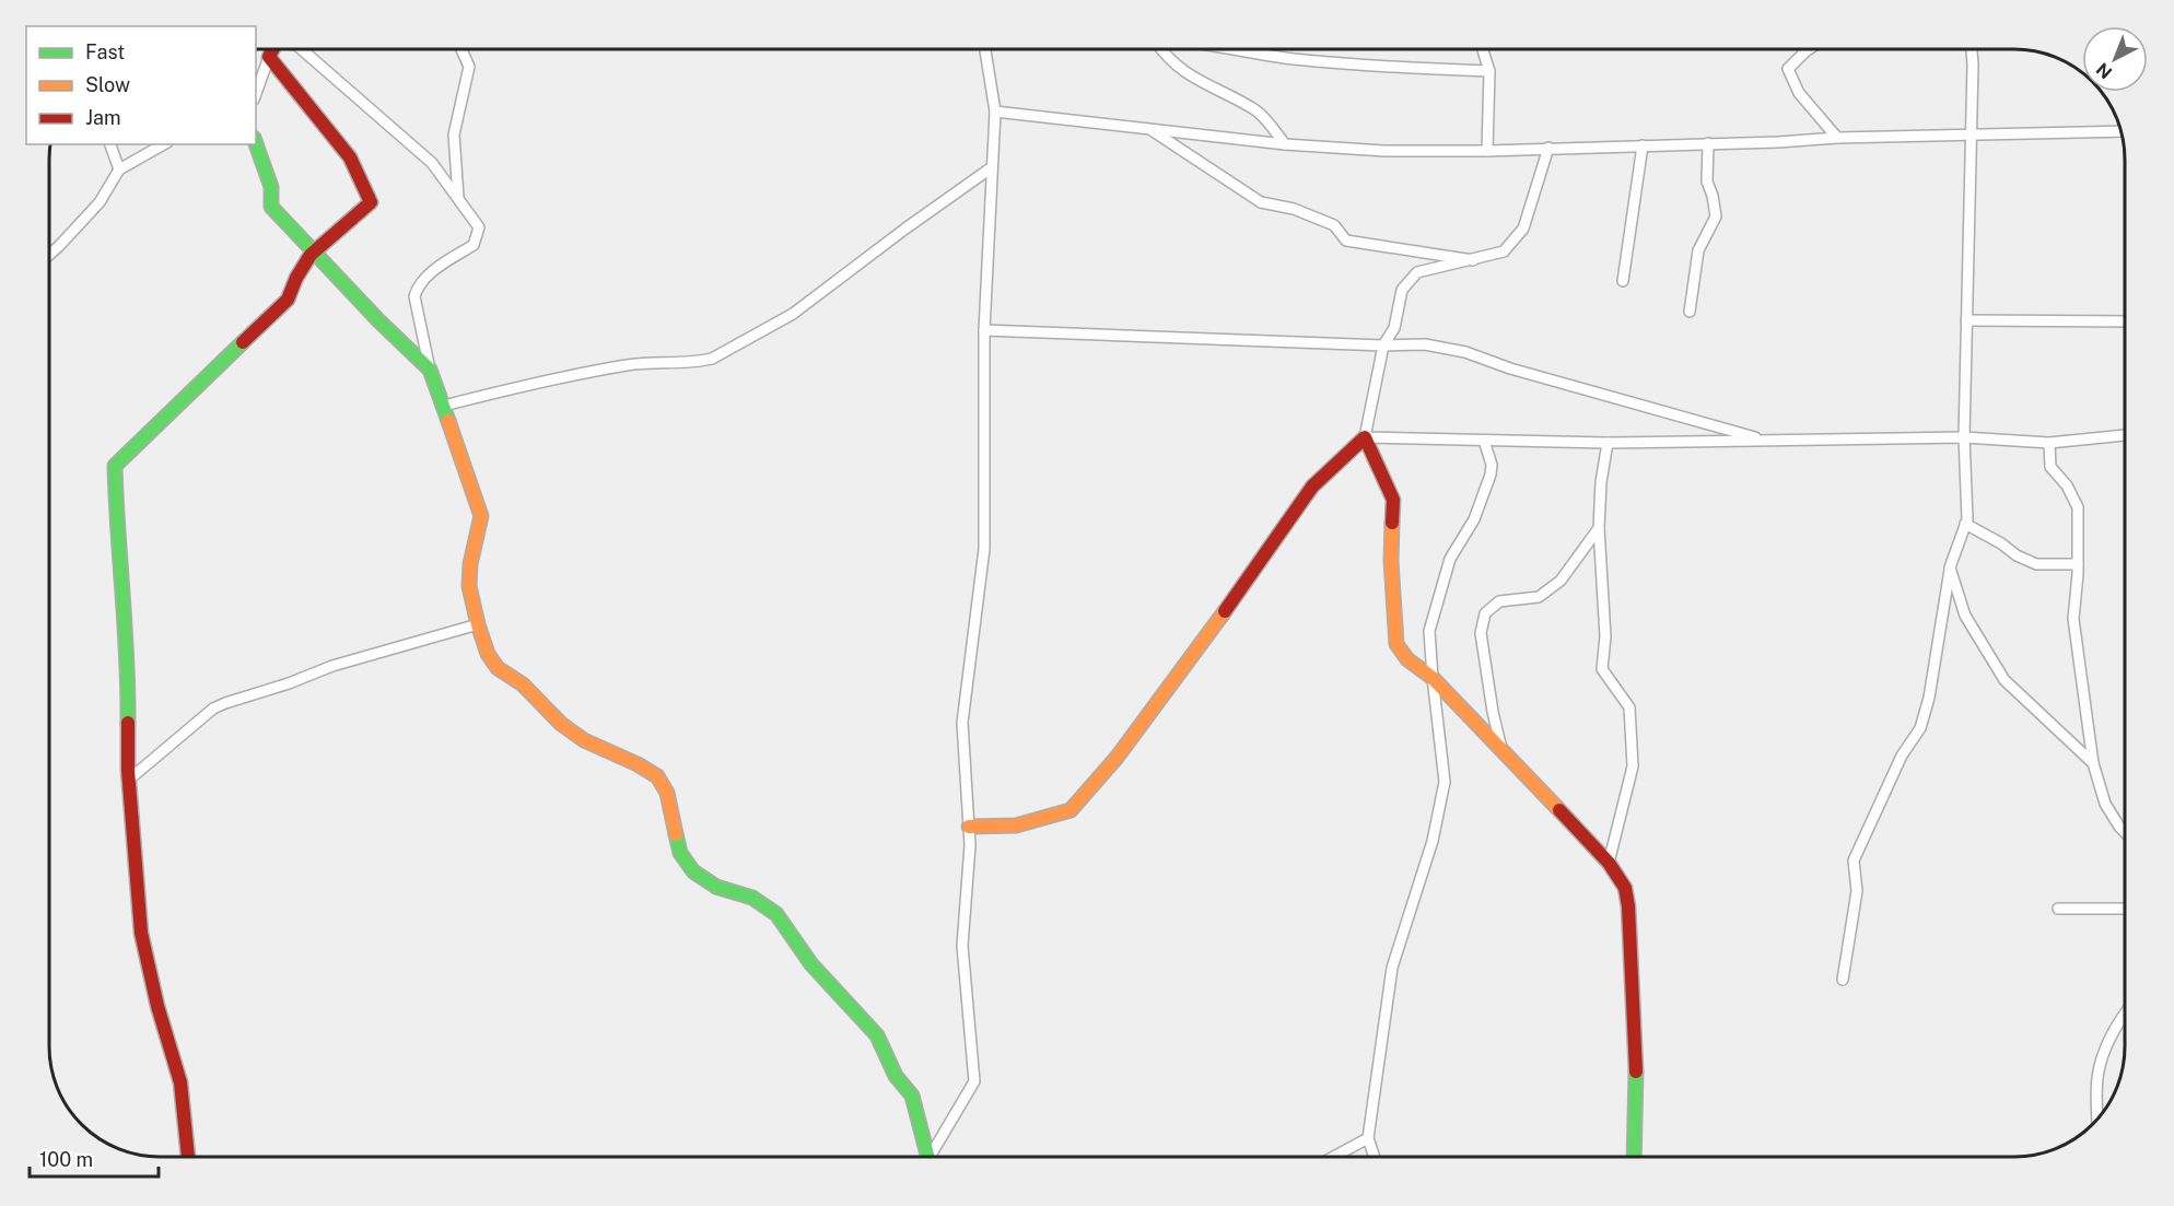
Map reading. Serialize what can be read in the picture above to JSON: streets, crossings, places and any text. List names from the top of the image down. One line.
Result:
{"legend":["Fast","Slow","Jam"],"scale_bar":"100 m","north":"bottom left"}
